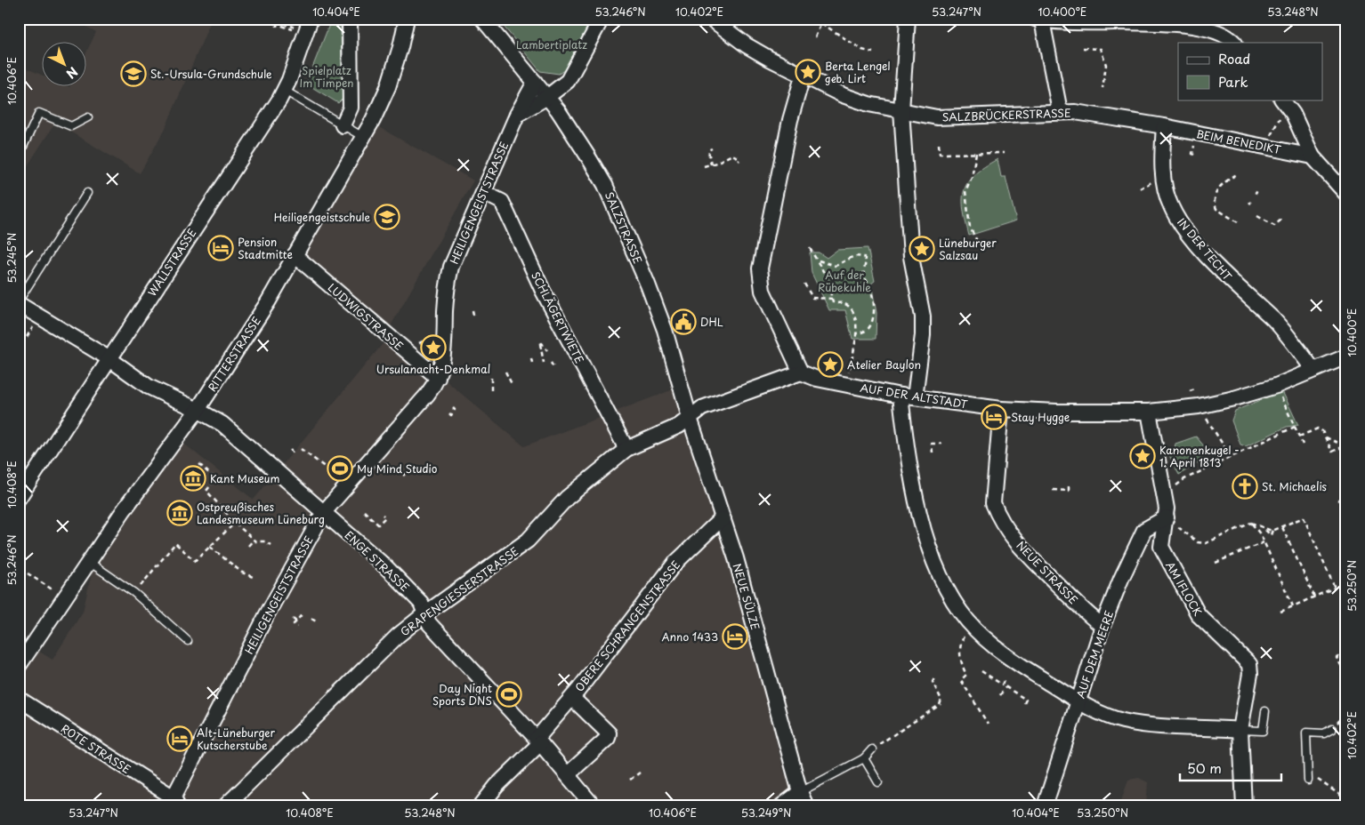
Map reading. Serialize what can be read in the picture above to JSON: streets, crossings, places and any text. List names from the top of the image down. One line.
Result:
{"streets":{"street":["SALZBRÜCKERSTRASSE","BEIM BENEDIKT","HEILIGENGEISTSTRASSE","SALZSTRASSE","IN DER TECHT","WALLSTRASSE","LUDWIGSTRASSE","SCHLÄGERTWIETE","RITTERSTRASSE","AUF DER ALTSTADT","ENGE STRASSE","NEUE STRASSE","AM IFLOCK","GRAPENGIESSERSTRASSE","NEUE SÜLZE","OBERE SCHRANGENSTRASSE","AUF DEM MEERE","ROTE STRASSE"]},"crossings":[["SALZBRÜCKERSTRASSE","BEIM BENEDIKT"],["SALZBRÜCKERSTRASSE","IN DER TECHT"],["BEIM BENEDIKT","IN DER TECHT"],["HEILIGENGEISTSTRASSE","SALZSTRASSE"],["HEILIGENGEISTSTRASSE","LUDWIGSTRASSE"],["HEILIGENGEISTSTRASSE","SCHLÄGERTWIETE"],["HEILIGENGEISTSTRASSE","ENGE STRASSE"],["HEILIGENGEISTSTRASSE","ROTE STRASSE"],["SALZSTRASSE","NEUE SÜLZE"],["IN DER TECHT","AUF DER ALTSTADT"],["WALLSTRASSE","ENGE STRASSE"],["LUDWIGSTRASSE","RITTERSTRASSE"],["SCHLÄGERTWIETE","GRAPENGIESSERSTRASSE"],["RITTERSTRASSE","ENGE STRASSE"],["AUF DER ALTSTADT","NEUE STRASSE"],["ENGE STRASSE","GRAPENGIESSERSTRASSE"],["ENGE STRASSE","OBERE SCHRANGENSTRASSE"],["NEUE STRASSE","AUF DEM MEERE"],["AM IFLOCK","AUF DEM MEERE"],["GRAPENGIESSERSTRASSE","NEUE SÜLZE"],["NEUE SÜLZE","OBERE SCHRANGENSTRASSE"]],"parks":["Lambertiplatz","Spielplatz Im Timpen","Auf der Rübekuhle"],"places":{"place":["Berta Lengel geb. Lirt","Lüneburger Salzsau","Ursulanacht-Denkmal","Atelier Baylon","Kanonenkugel - 1. April 1813"],"school or university":["St.-Ursula-Grundschule","Heiligengeistschule"],"hotel":["Pension Stadtmitte","Stay Hygge","Anno 1433","Alt-Lüneburger Kutscherstube"],"public building":["DHL"],"sports":["My Mind Studio","Day Night Sports DNS"],"museum":["Kant Museum","Ostpreußisches Landesmuseum Lüneburg"],"church":["St. Michaelis"]},"legend":["Road","Park"],"scale_bar":"50 m","north":"bottom right","coordinates":["10.404°E","53.246°N","10.402°E","53.247°N","10.400°E","53.248°N","10.406°E","53.245°N","10.408°E","53.250°N","53.249°N"]}
